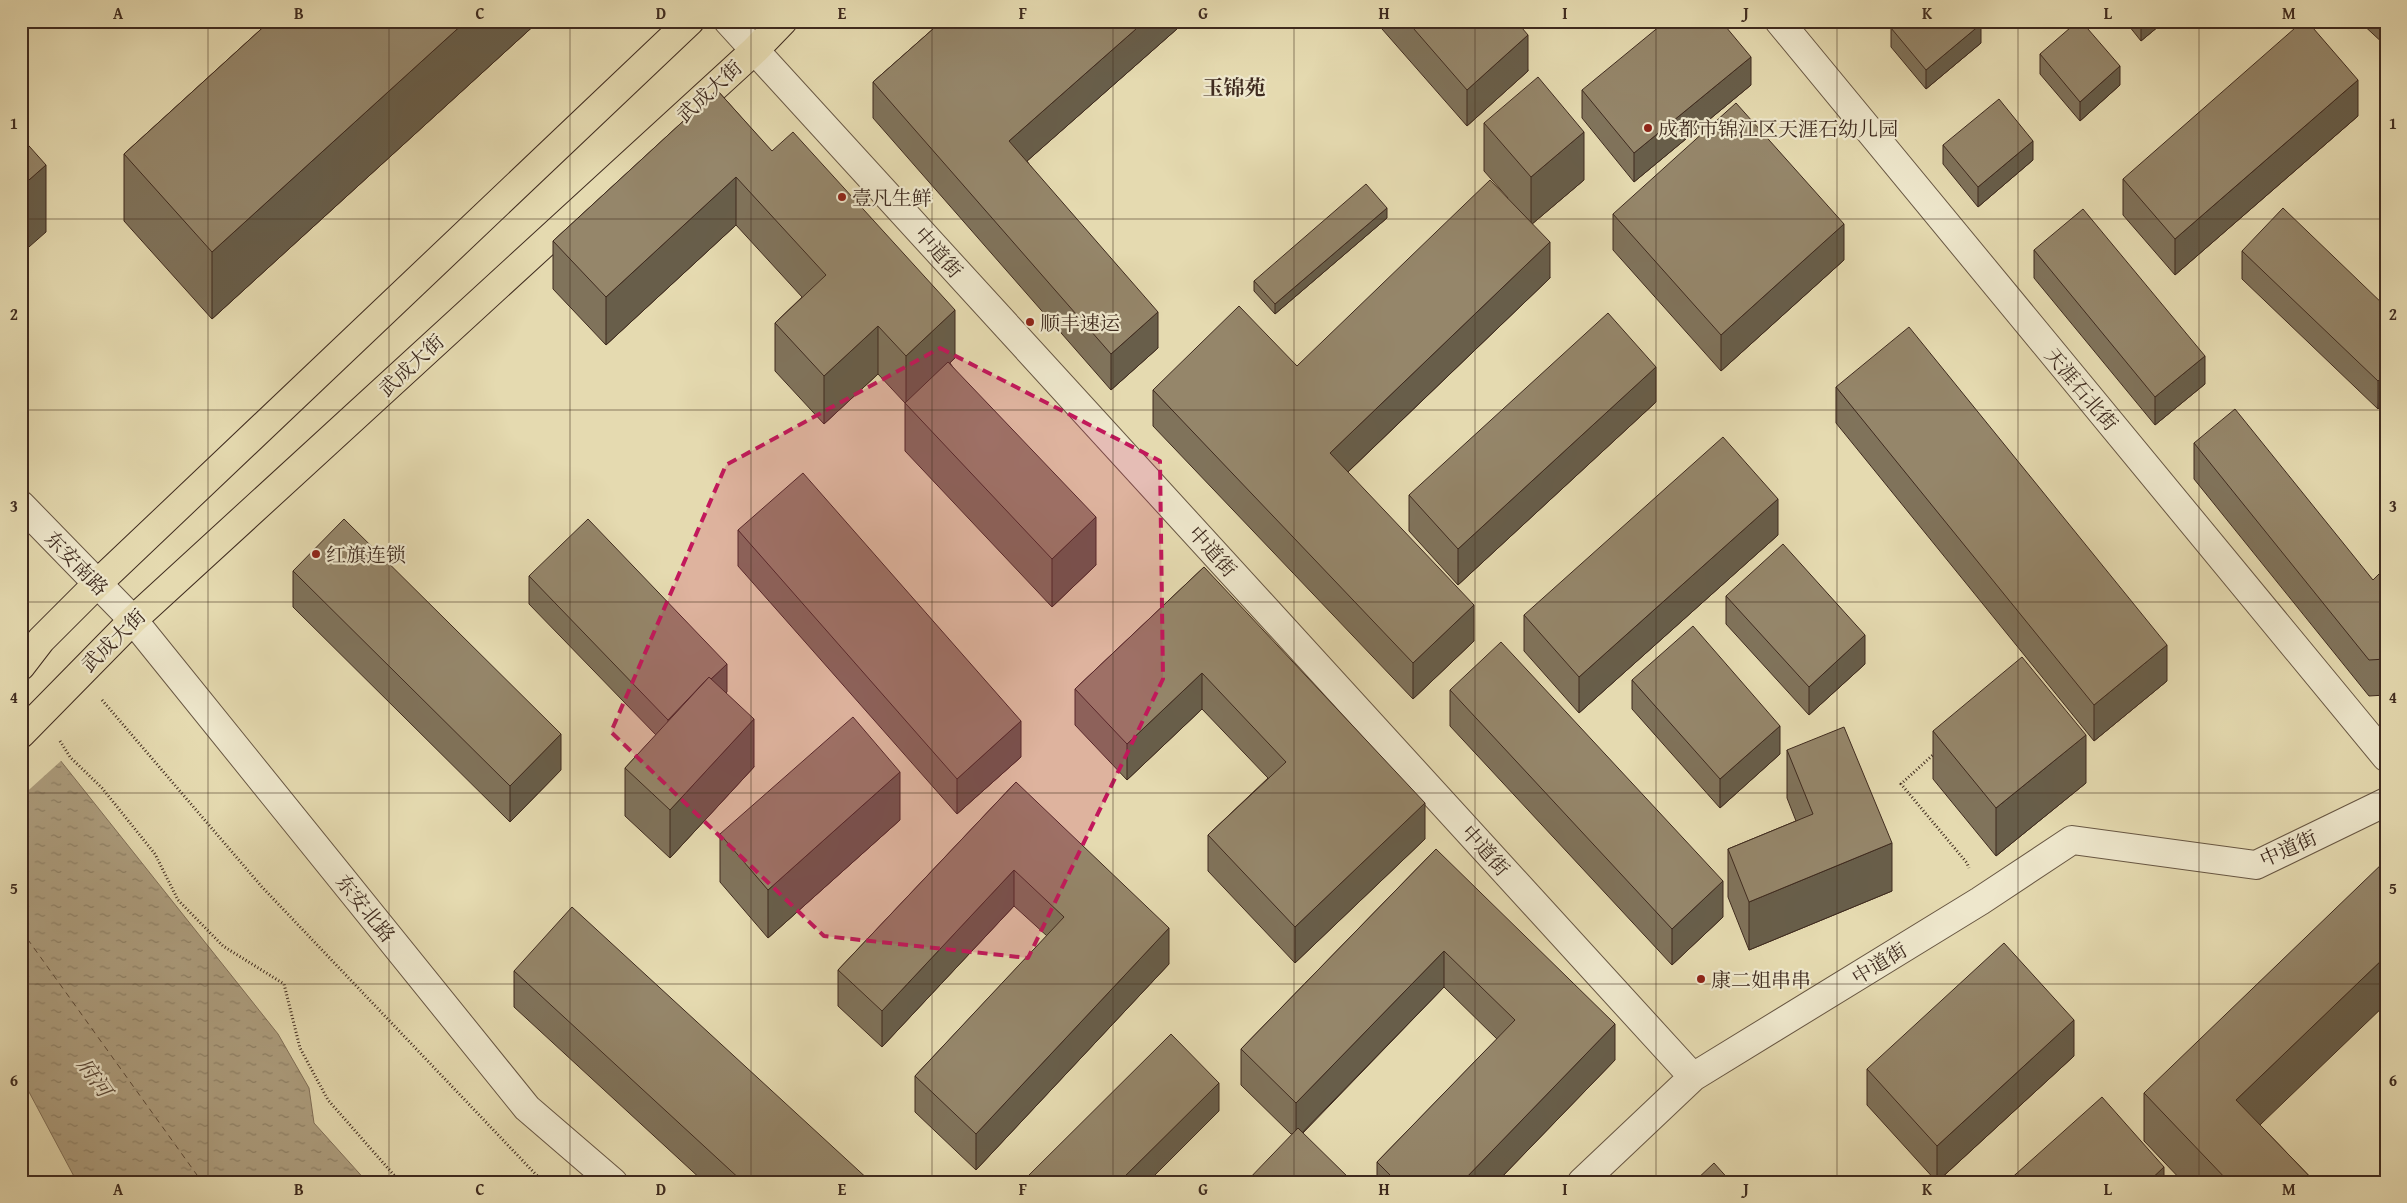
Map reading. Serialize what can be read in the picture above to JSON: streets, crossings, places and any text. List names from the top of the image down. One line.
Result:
{"streets":{"main road":["武成大街"],"street":["中道街","天涯石北街","东安南路","东安北路"]},"crossings":[["武成大街","中道街"],["武成大街","东安南路"],["武成大街","东安北路"],["东安南路","东安北路"]],"districts":["玉锦苑"],"water":["府河"],"places":["成都市锦江区天涯石幼儿园","壹凡生鲜","顺丰速运","红旗连锁","康二姐串串"],"grid":{"columns":["A","B","C","D","E","F","G","H","I","J","K","L","M"],"rows":["1","2","3","4","5","6"]}}
